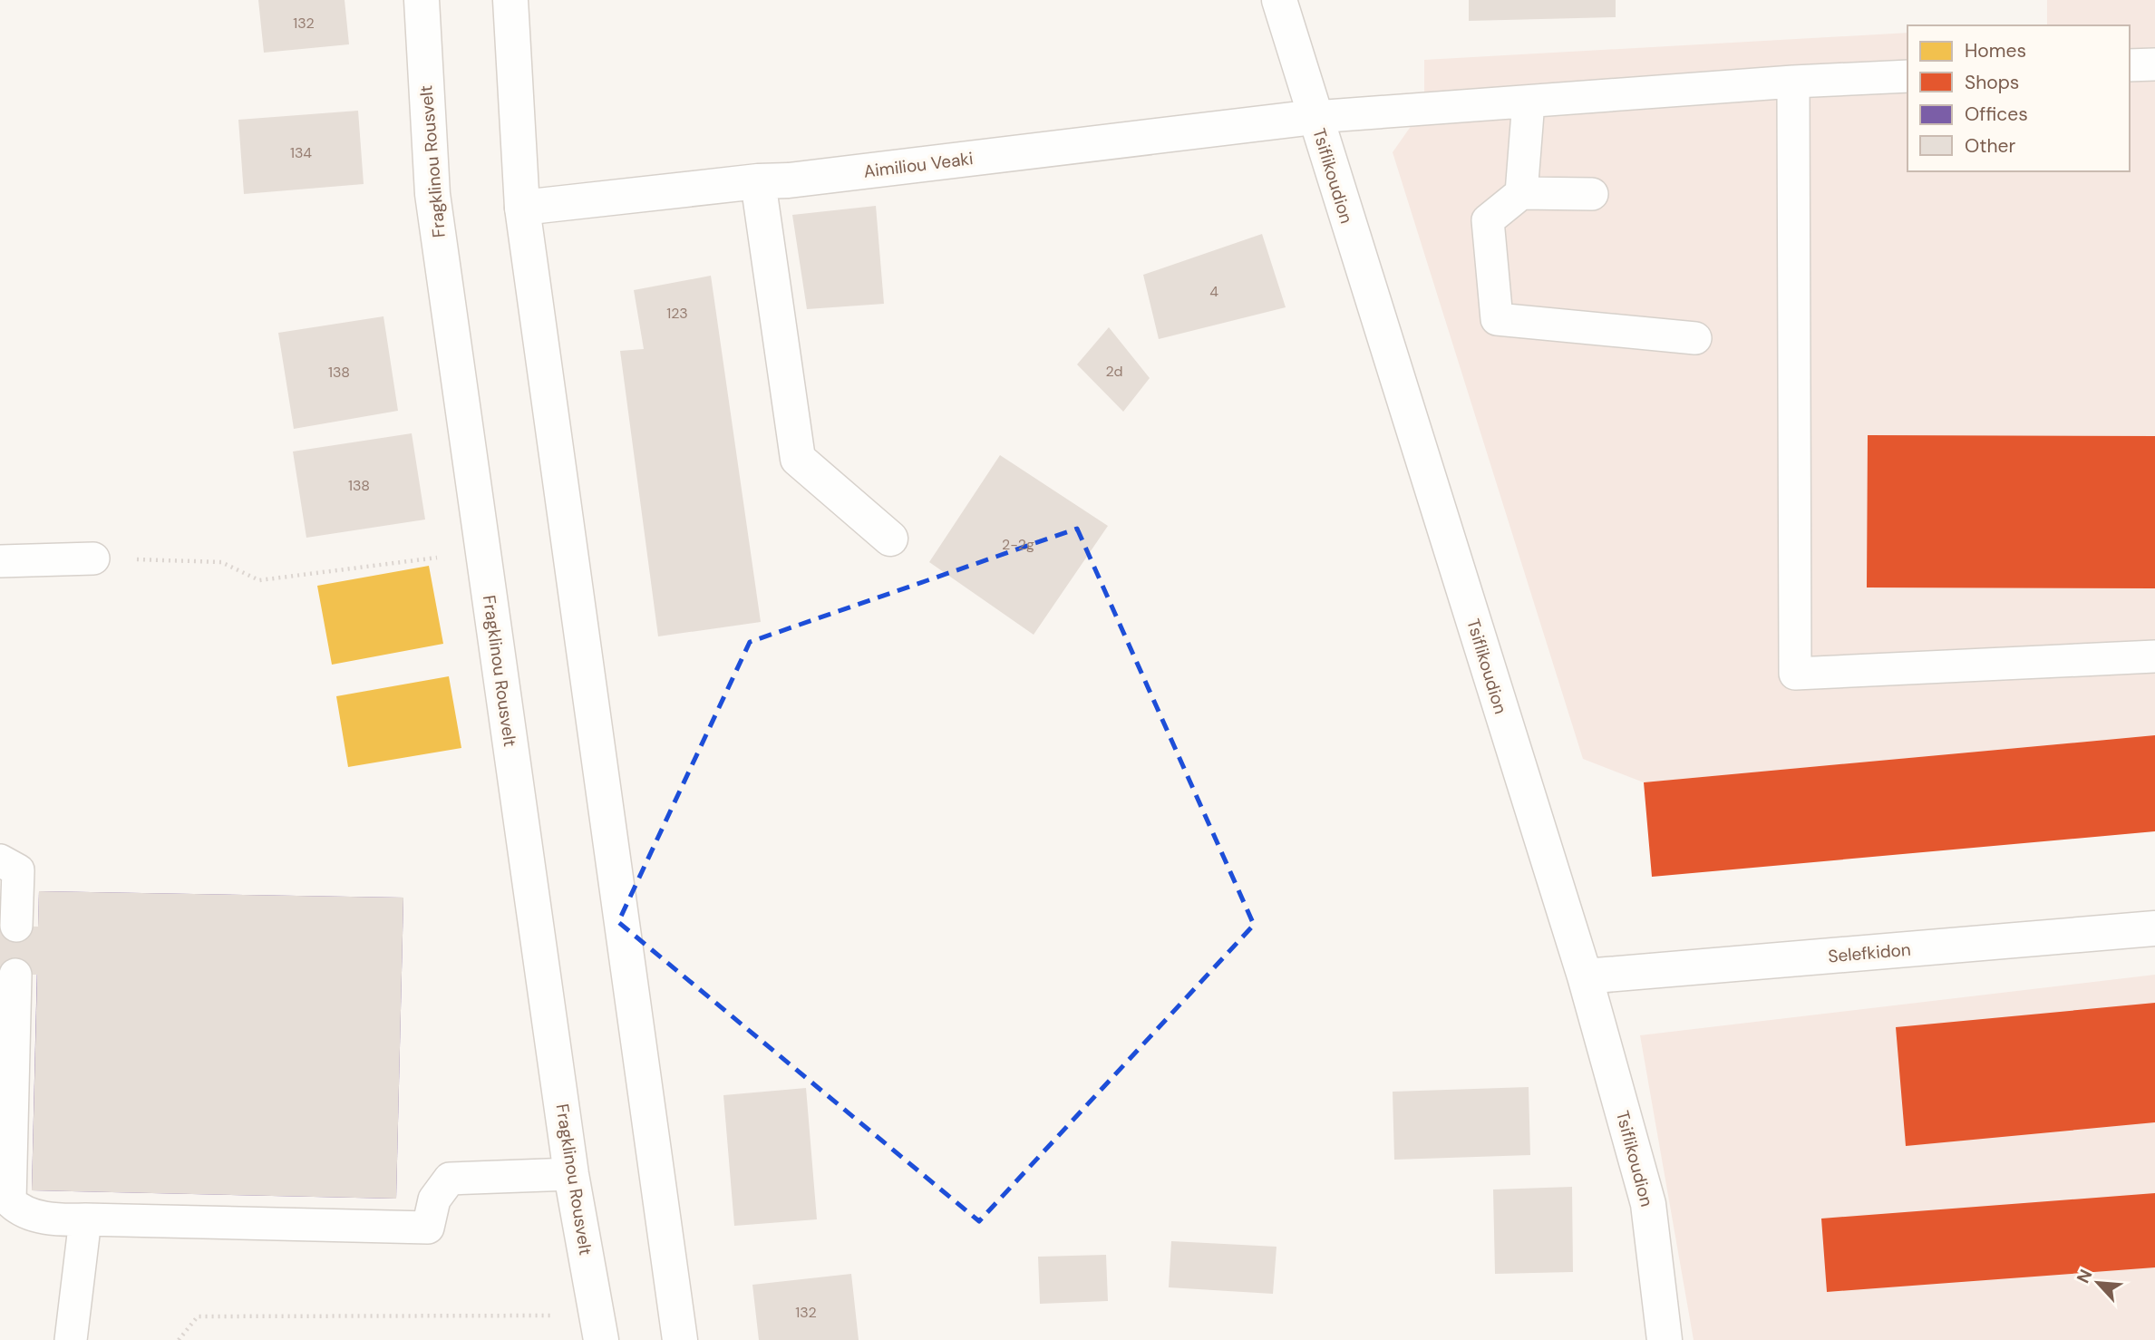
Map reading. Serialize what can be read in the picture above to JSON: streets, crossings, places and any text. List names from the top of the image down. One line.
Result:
{"streets":{"street":["Fragklinou Rousvelt","Aimiliou Veaki","Tsiflikoudion","Selefkidon"]},"crossings":[["Aimiliou Veaki","Tsiflikoudion"],["Tsiflikoudion","Selefkidon"]],"house_numbers":["132","134","4","123","2d","138","138","2-2g","132"],"legend":["Homes","Shops","Offices","Other"],"north":"top left"}
